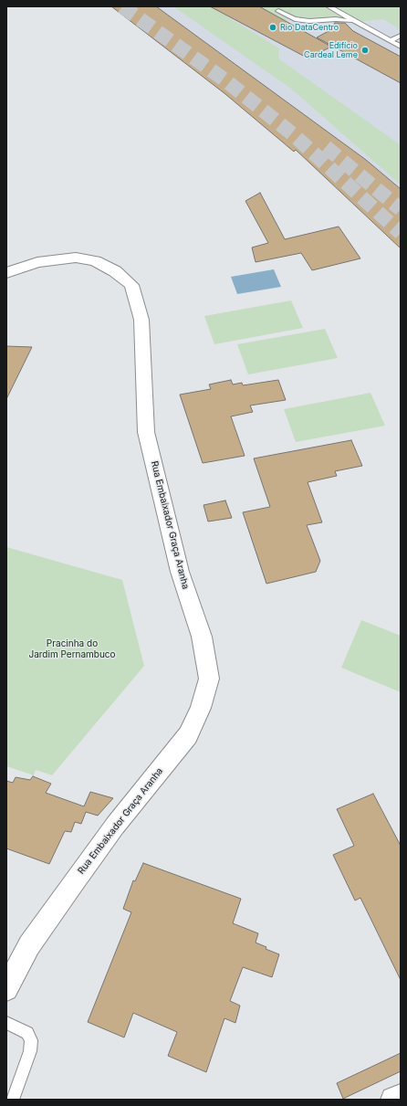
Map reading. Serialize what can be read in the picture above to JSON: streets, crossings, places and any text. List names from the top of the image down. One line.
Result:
{"streets":{"street":["Rua Embaixador Graça Aranha"]},"parks":["Pracinha do Jardim Pernambuco"],"places":["Rio DataCentro","Edifício Cardeal Leme"]}
